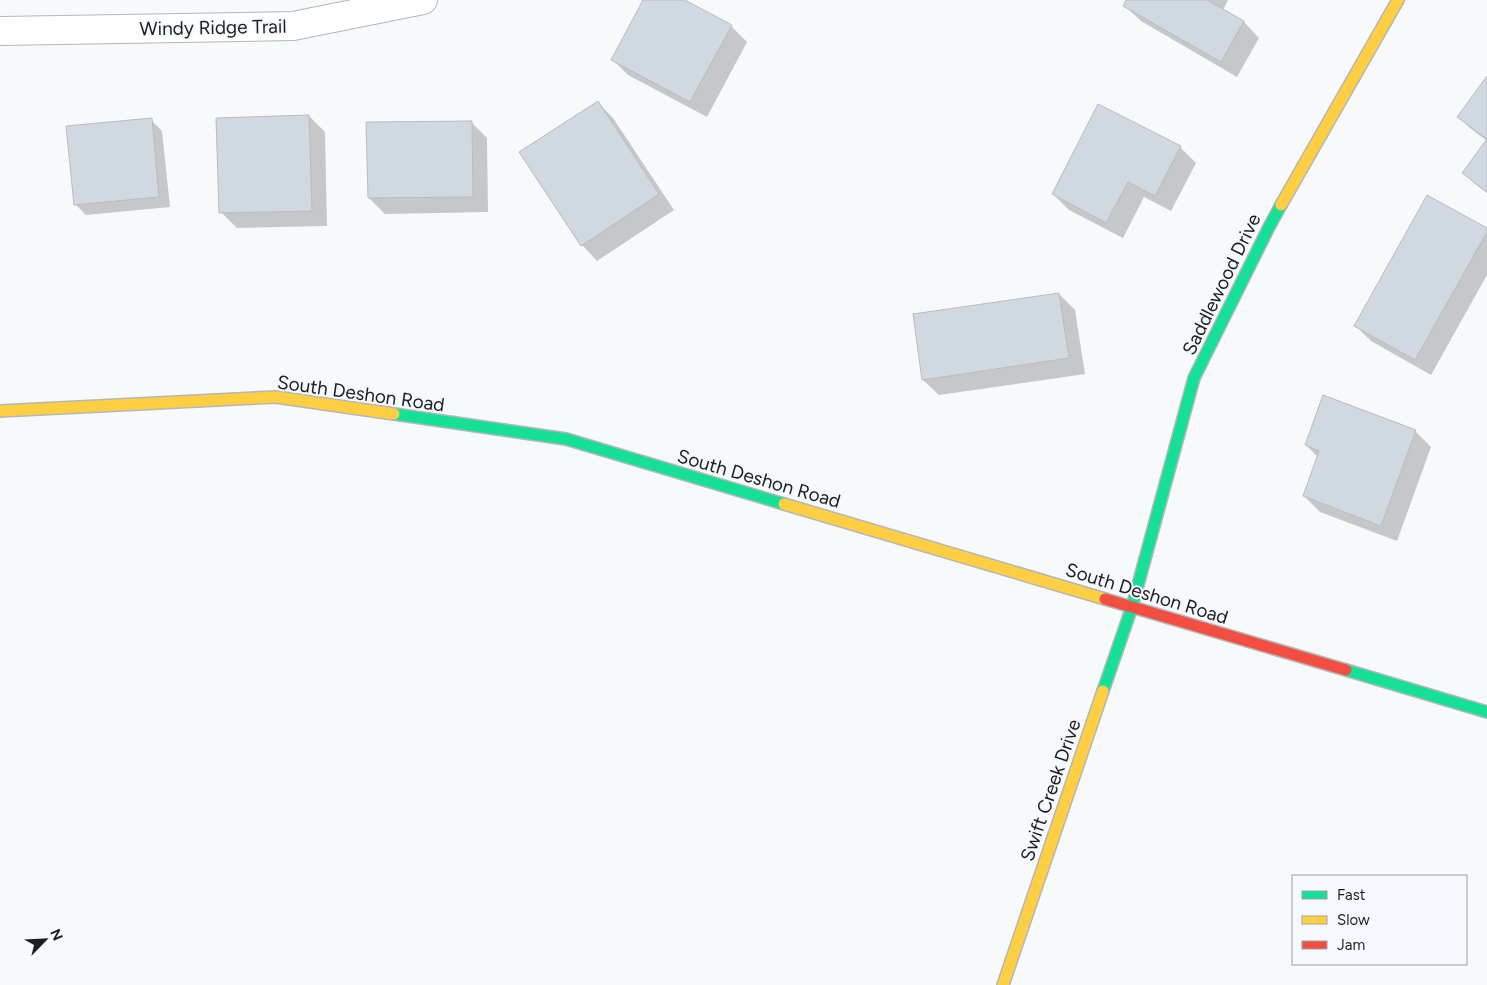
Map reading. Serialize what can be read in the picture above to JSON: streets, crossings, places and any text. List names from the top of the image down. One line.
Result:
{"streets":{"street":["Windy Ridge Trail","Saddlewood Drive","South Deshon Road","Swift Creek Drive"]},"crossings":[["Saddlewood Drive","South Deshon Road"],["Saddlewood Drive","Swift Creek Drive"],["South Deshon Road","Swift Creek Drive"]],"legend":["Fast","Slow","Jam"],"north":"top right"}
